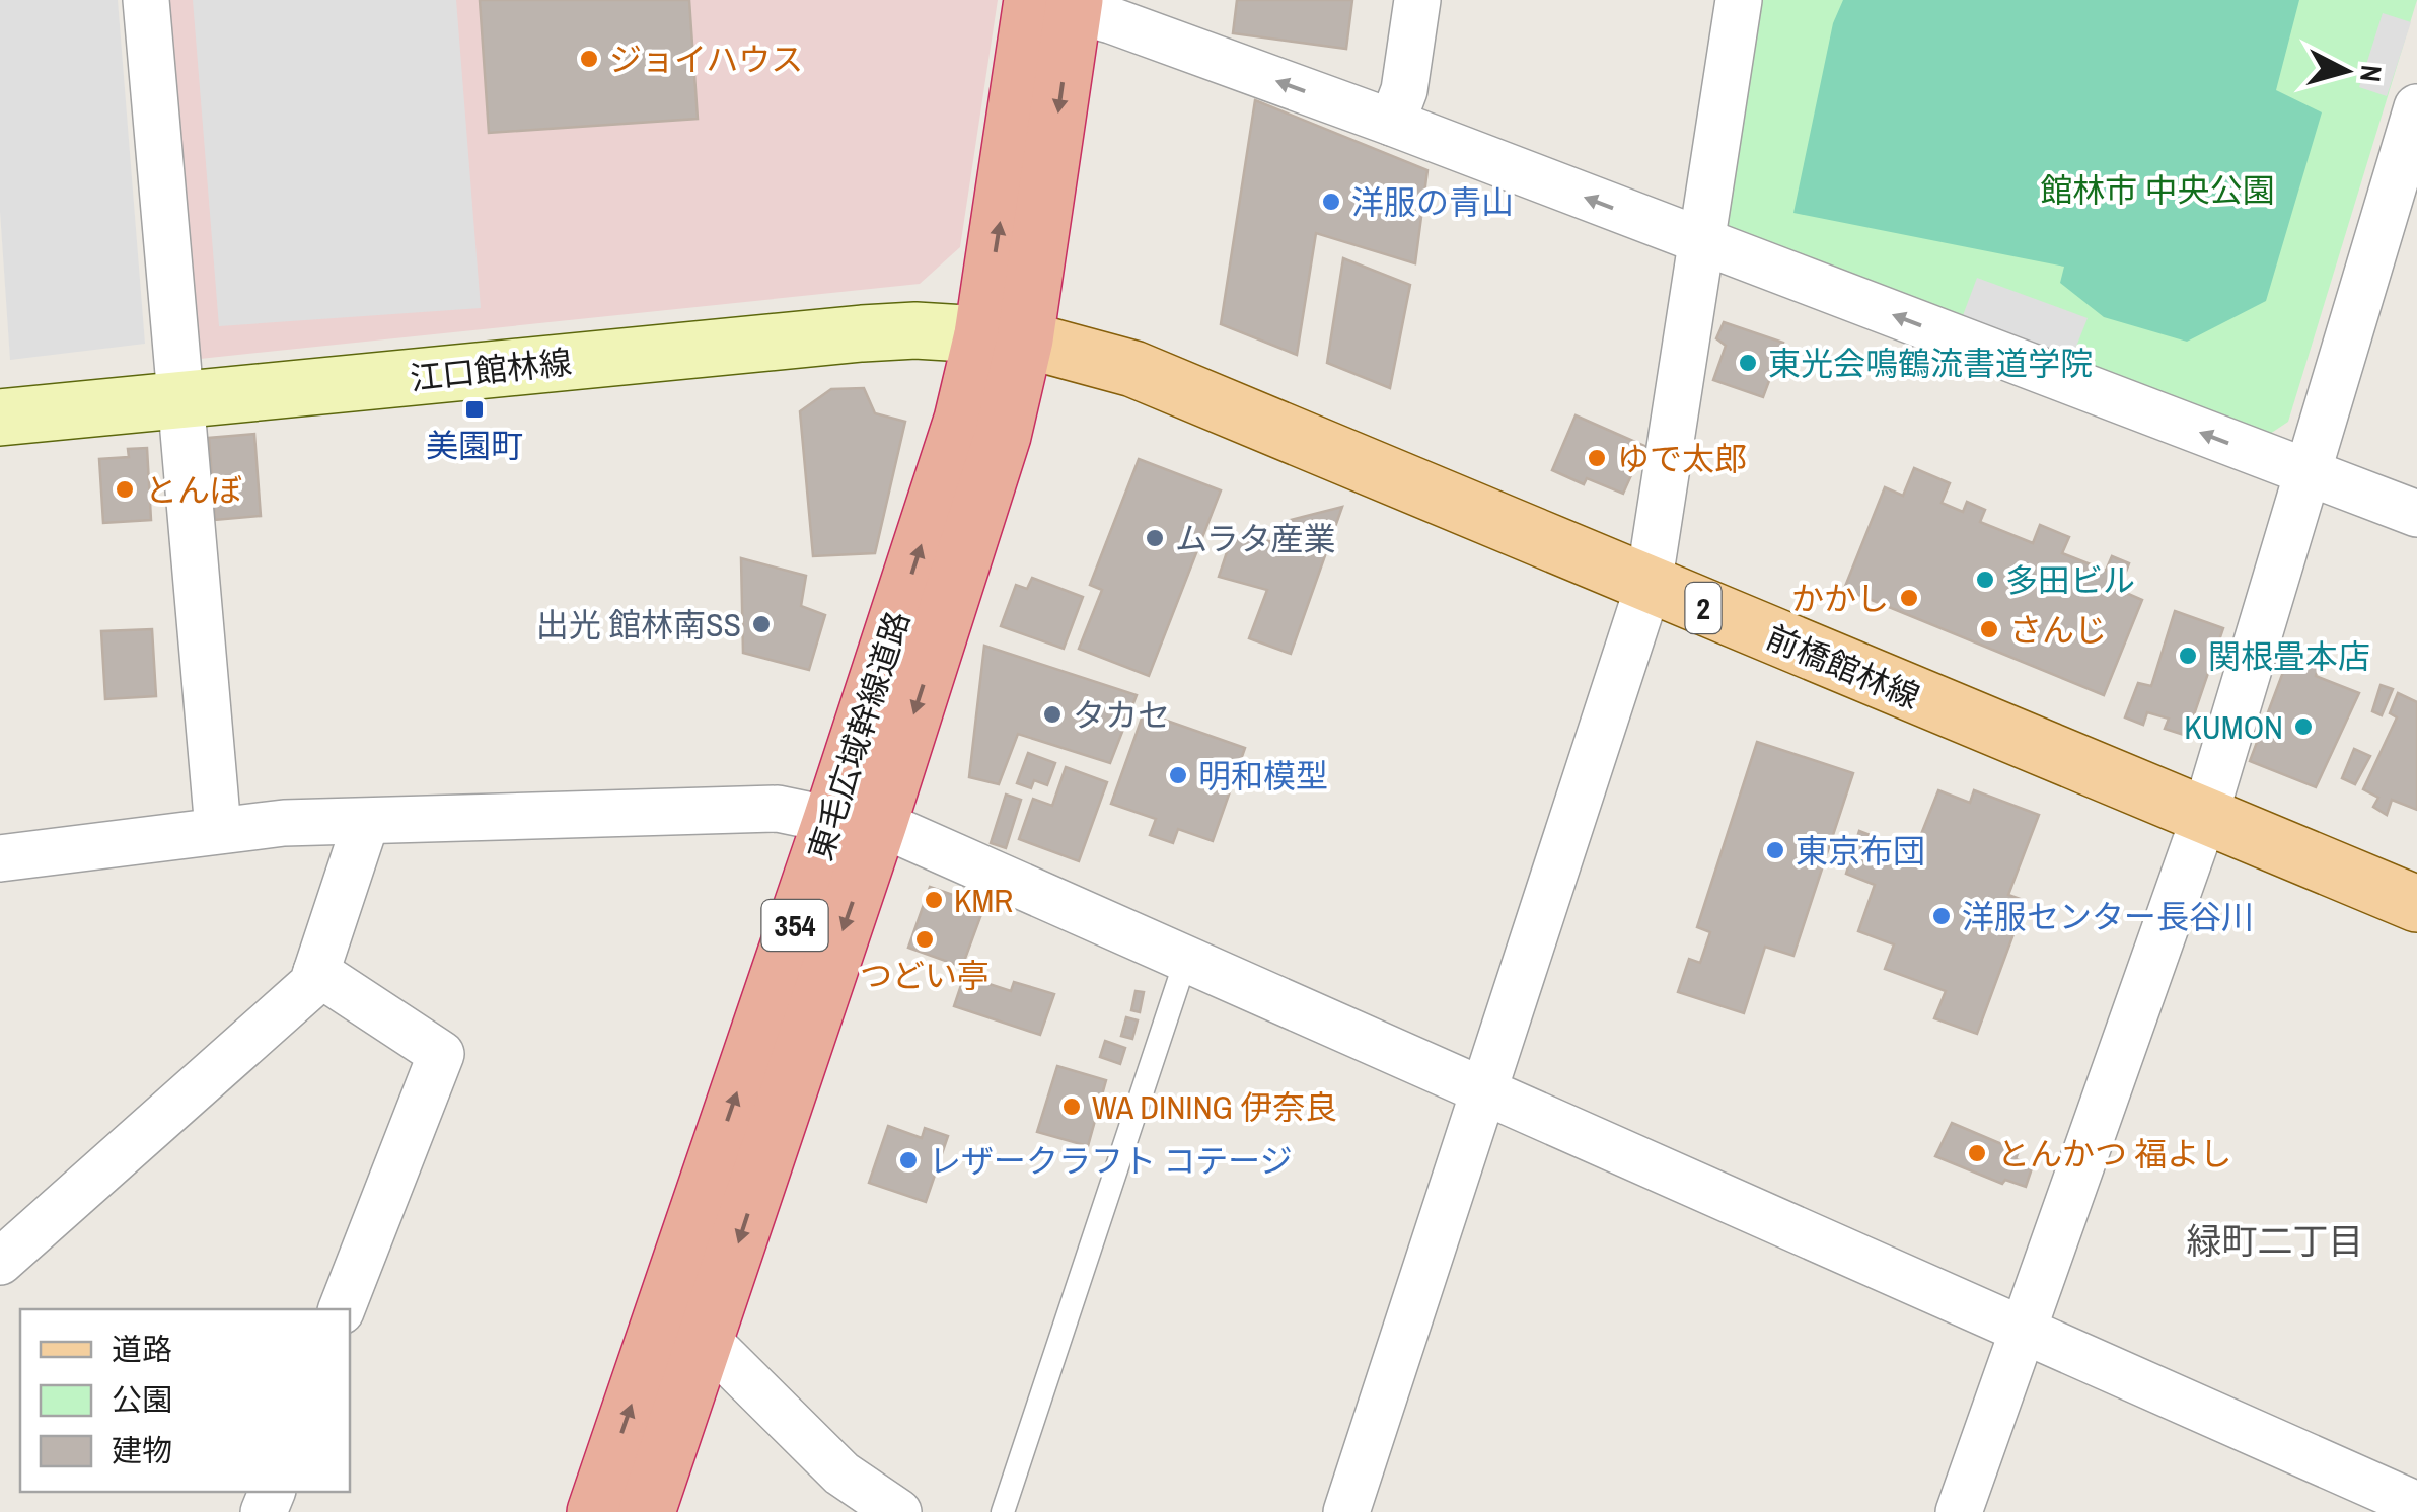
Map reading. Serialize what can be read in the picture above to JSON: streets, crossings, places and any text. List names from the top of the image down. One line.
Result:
{"streets":{"highway":["東毛広域幹線道路","354"],"main road":["江口館林線","2","前橋館林線"]},"crossings":[["江口館林線","前橋館林線"],["江口館林線","東毛広域幹線道路"],["前橋館林線","東毛広域幹線道路"]],"districts":["緑町二丁目"],"parks":["館林市 中央公園"],"places":{"other":["ジョイハウス","洋服の青山","東光会鳴鶴流書道学院","ゆで太郎","とんぼ","ムラタ産業","多田ビル","かかし","出光 館林南SS","さんじ","関根畳本店","タカセ","KUMON","明和模型","東京布団","KMR","洋服センター長谷川","つどい亭","WA DINING 伊奈良","とんかつ 福よし","レザークラフト コテージ"],"transit":["美園町"]},"legend":["道路","公園","建物"],"north":"right"}
